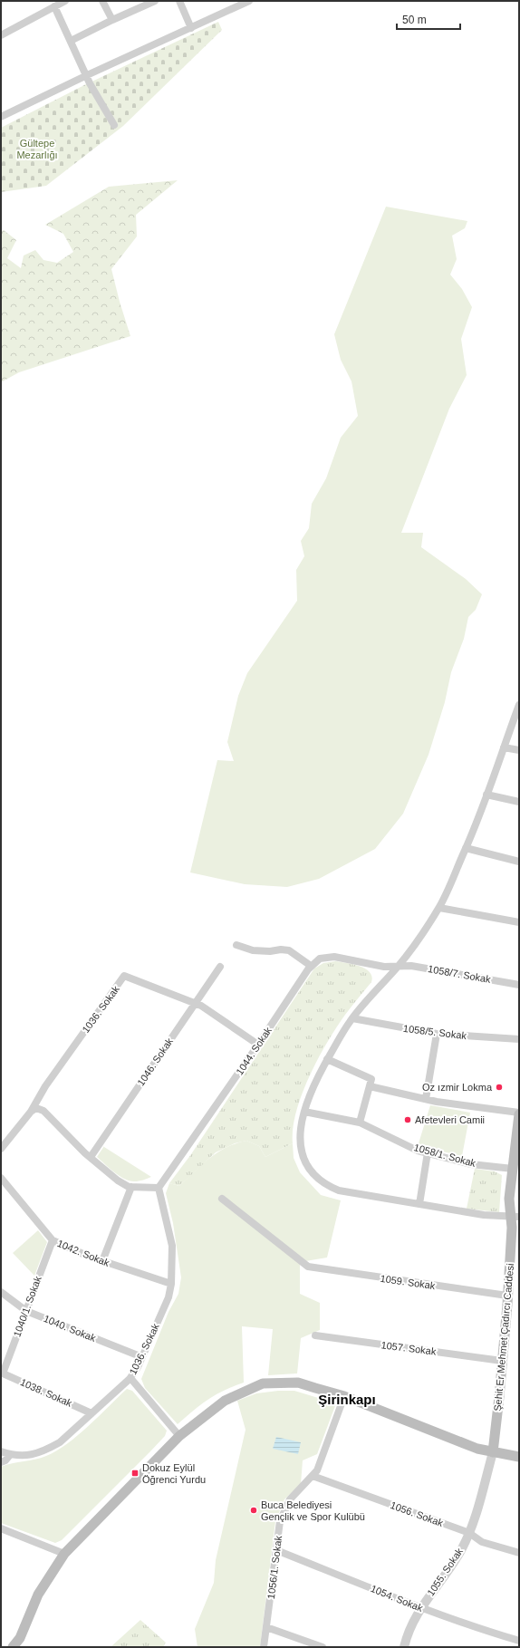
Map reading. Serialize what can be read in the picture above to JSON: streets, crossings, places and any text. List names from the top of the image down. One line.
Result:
{"streets":{"main road":["Şehit Er Mehmet Çadırcı Caddesi"],"street":["1058/7. Sokak","1036. Sokak","1058/5. Sokak","1044. Sokak","1046. Sokak","1058/1. Sokak","1042. Sokak","1059. Sokak","1040/1. Sokak","1040. Sokak","1057. Sokak","1038. Sokak","1056. Sokak","1056/1. Sokak","1055. Sokak","1054. Sokak"]},"crossings":[["1058/7. Sokak","1044. Sokak"],["1036. Sokak","1044. Sokak"],["1036. Sokak","1046. Sokak"],["1036. Sokak","1042. Sokak"],["1036. Sokak","1040. Sokak"],["1036. Sokak","1038. Sokak"],["1058/1. Sokak","Şehit Er Mehmet Çadırcı Caddesi"],["1042. Sokak","1040/1. Sokak"],["1059. Sokak","Şehit Er Mehmet Çadırcı Caddesi"],["1040/1. Sokak","1040. Sokak"],["1040/1. Sokak","1038. Sokak"],["Şehit Er Mehmet Çadırcı Caddesi","1057. Sokak"],["Şehit Er Mehmet Çadırcı Caddesi","1055. Sokak"],["1056. Sokak","1056/1. Sokak"],["1056. Sokak","1055. Sokak"],["1056/1. Sokak","1054. Sokak"],["1055. Sokak","1054. Sokak"]],"districts":["Şirinkapı"],"parks":["Gültepe Mezarlığı"],"places":{"other":["Oz ızmir Lokma","Afetevleri Camii","Buca Belediyesi Gençlik ve Spor Kulübü"],"transit":["Dokuz Eylül Öğrenci Yurdu"]},"scale_bar":"50 m"}
